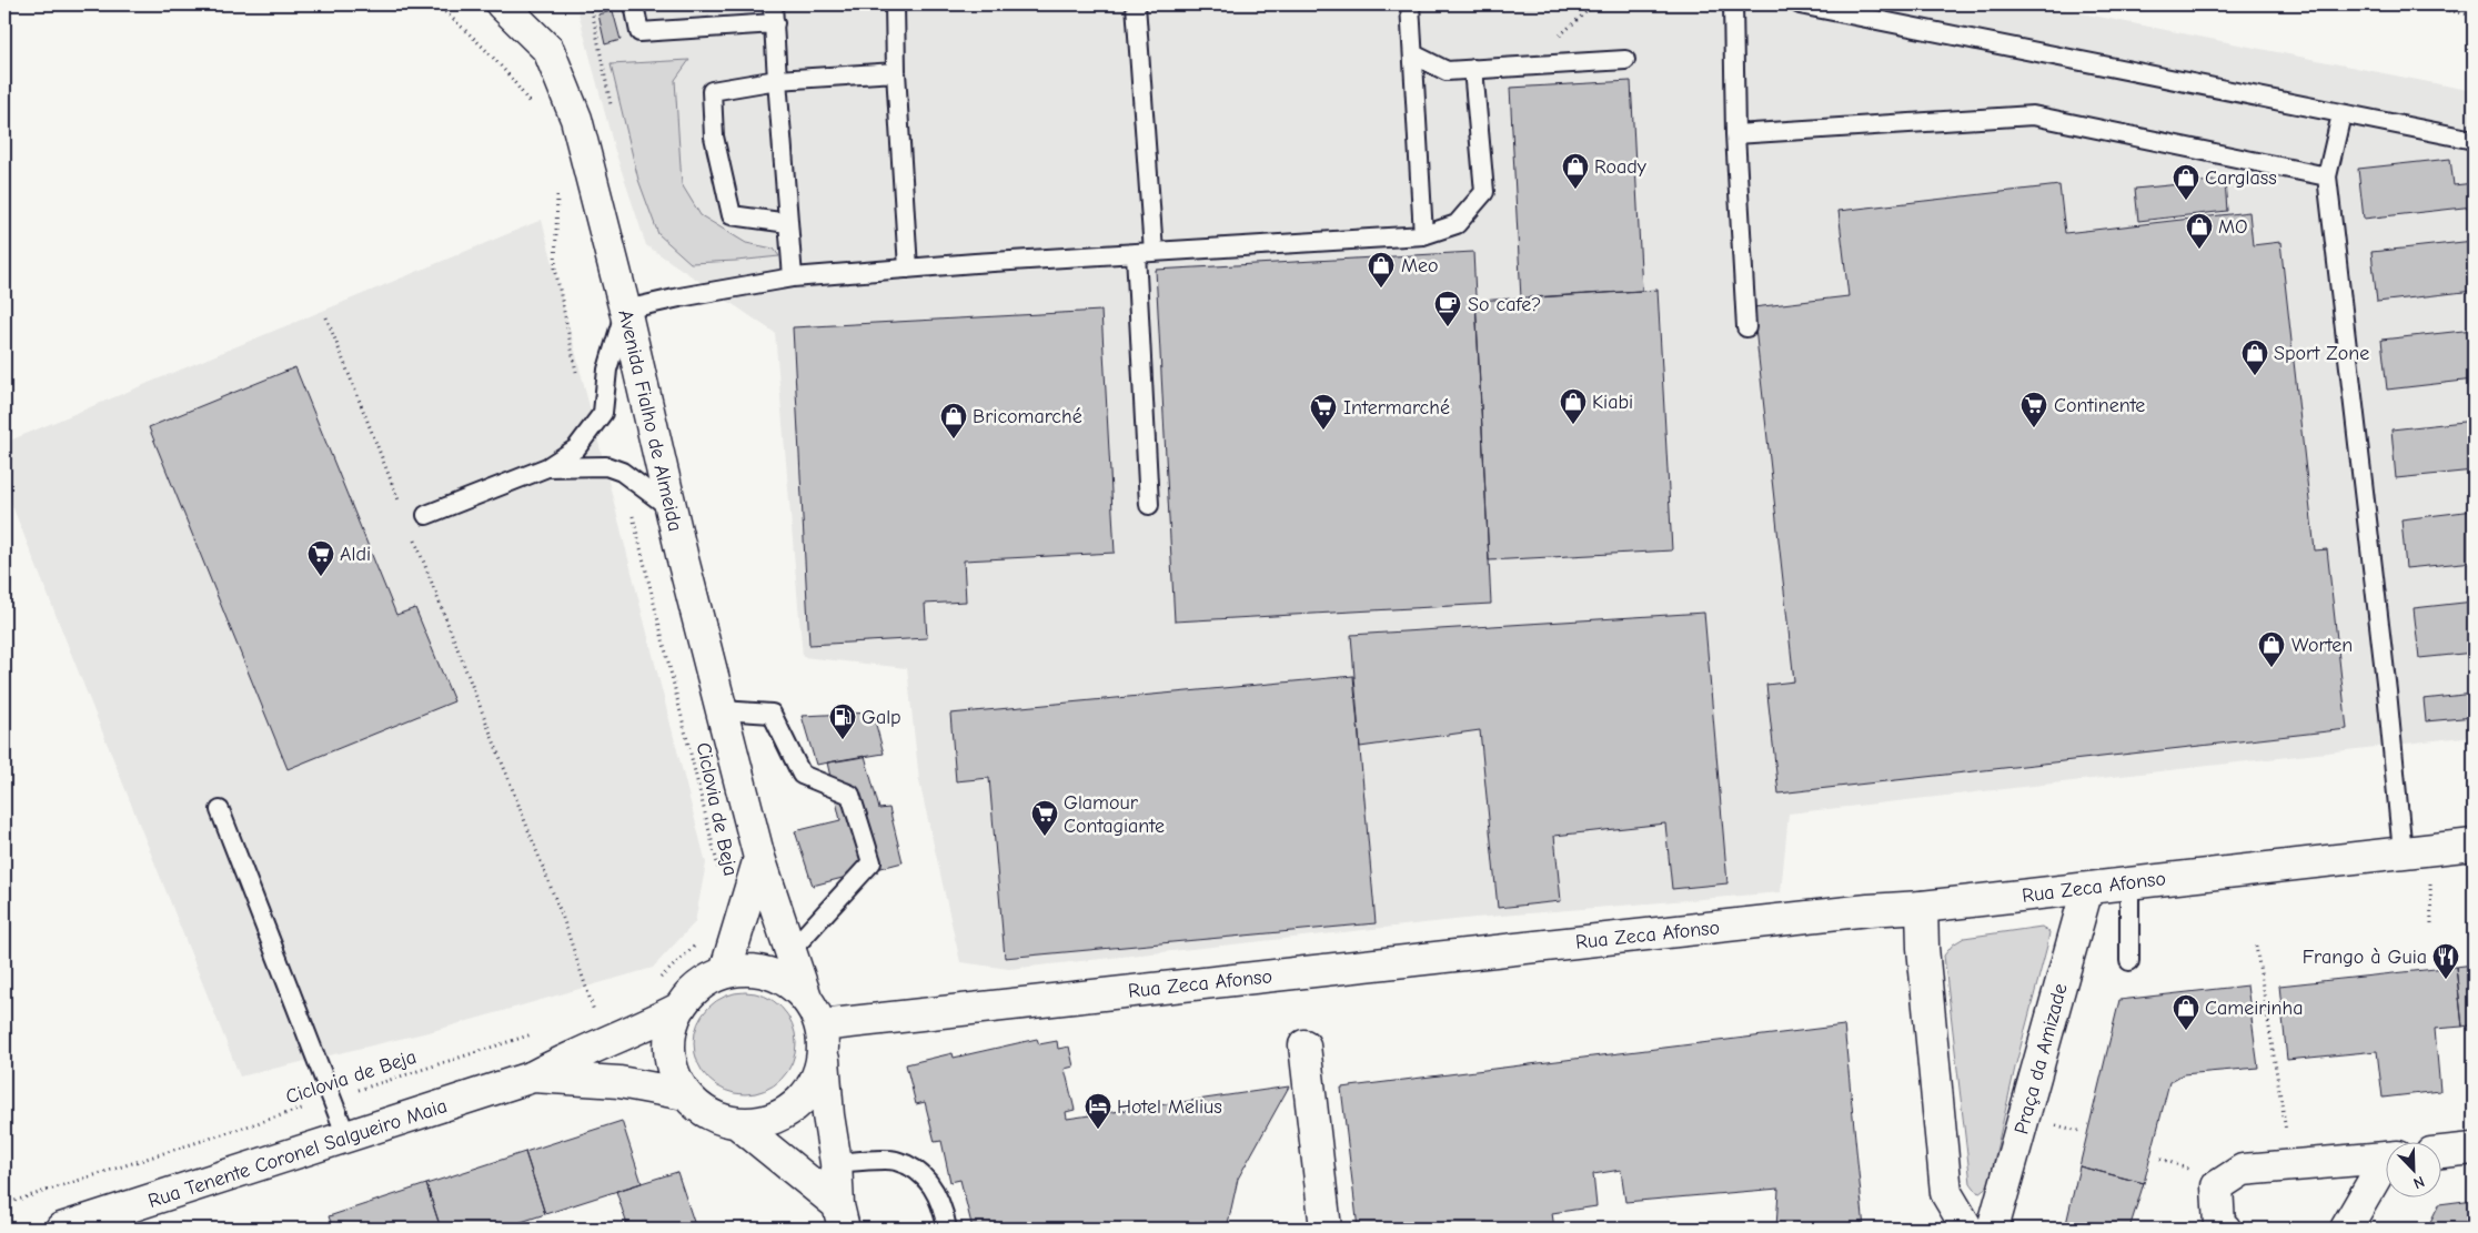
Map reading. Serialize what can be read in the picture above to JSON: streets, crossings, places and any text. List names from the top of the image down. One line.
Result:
{"streets":{"main road":["Avenida Fialho de Almeida","Rua Zeca Afonso","Praça da Amizade","Rua Tenente Coronel Salgueiro Maia"],"path":["Ciclovia de Beja"]},"crossings":[["Avenida Fialho de Almeida","Rua Zeca Afonso"],["Avenida Fialho de Almeida","Rua Tenente Coronel Salgueiro Maia"],["Rua Zeca Afonso","Praça da Amizade"],["Rua Zeca Afonso","Rua Tenente Coronel Salgueiro Maia"]],"places":{"shop":["Roady","Carglass","MO","Meo","Sport Zone","Kiabi","Bricomarché","Worten","Cameirinha"],"cafe":["So cafe?"],"supermarket":["Continente","Intermarché","Aldi","Glamour Contagiante"],"fuel station":["Galp"],"restaurant":["Frango à Guia"],"hotel":["Hotel Melius"]},"north":"bottom right"}
